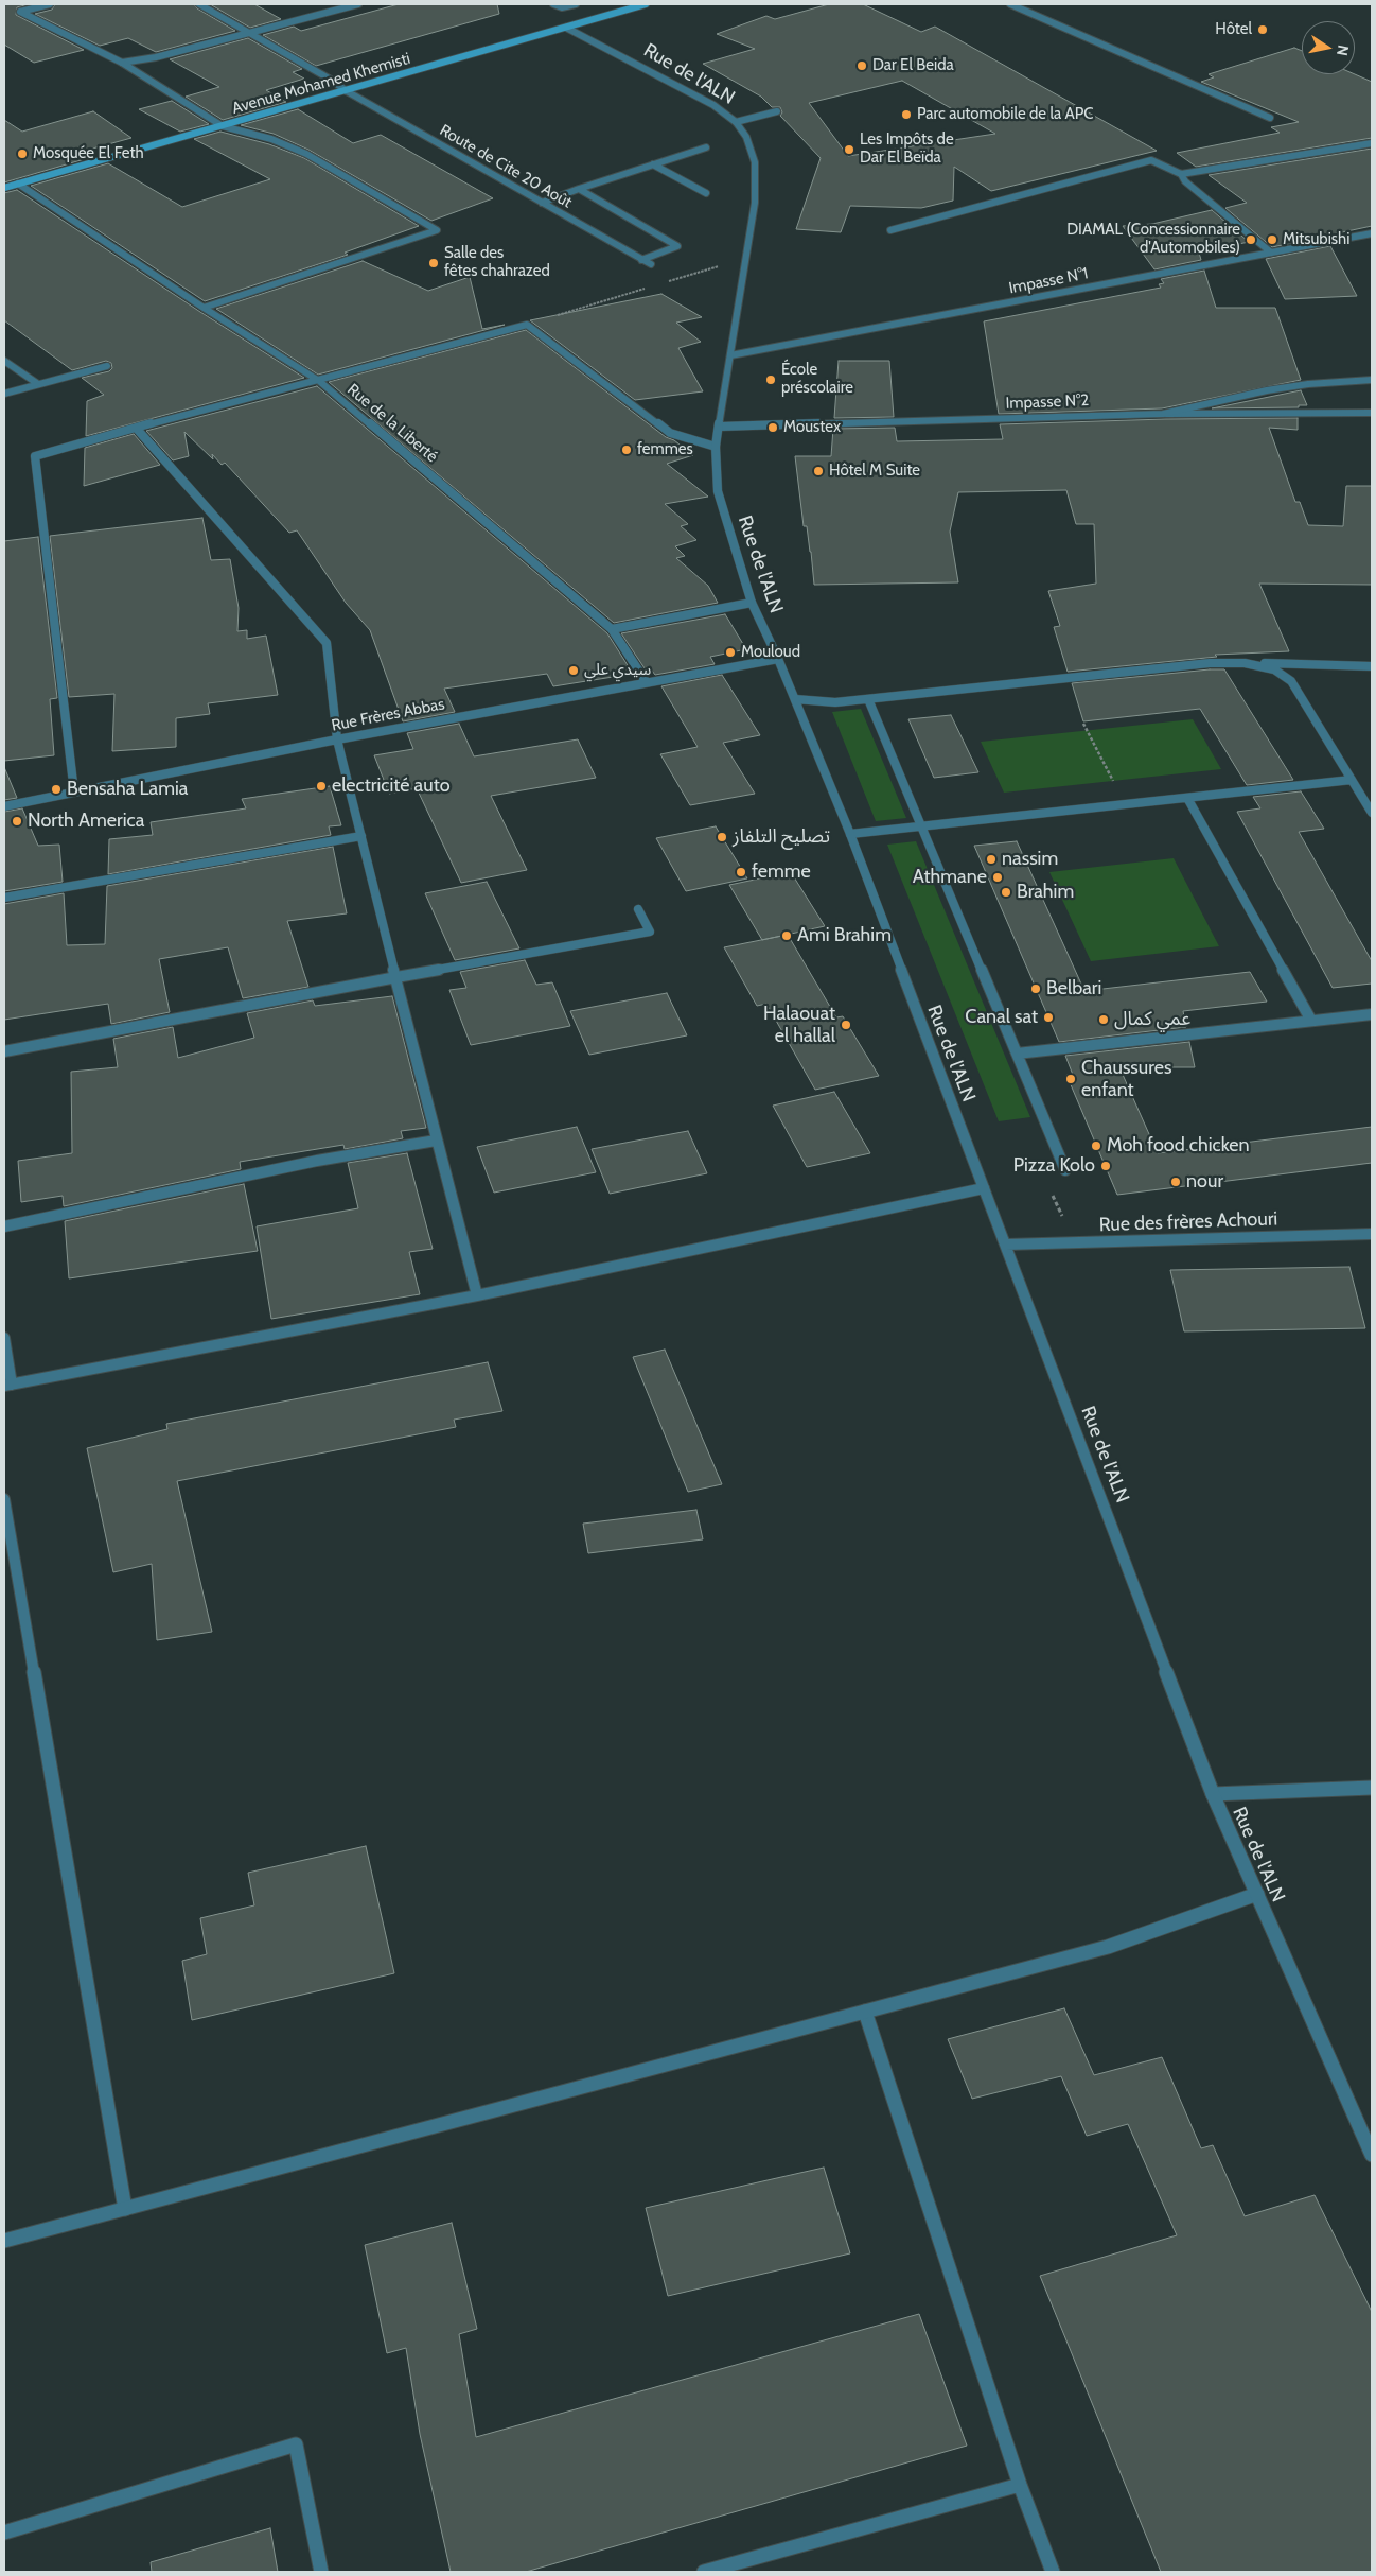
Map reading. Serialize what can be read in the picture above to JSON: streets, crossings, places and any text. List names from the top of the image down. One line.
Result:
{"streets":{"main road":["Avenue Mohamed Khemisti"],"street":["Rue de l'ALN","Route de Cite 20 Août","Impasse N°1","Impasse N°2","Rue de la Liberté","Rue Frères Abbas","Rue des frères Achouri"]},"crossings":[["Rue de l'ALN","Avenue Mohamed Khemisti"],["Rue de l'ALN","Impasse N°1"],["Rue de l'ALN","Impasse N°2"],["Rue de l'ALN","Rue Frères Abbas"],["Rue de l'ALN","Rue des frères Achouri"],["Avenue Mohamed Khemisti","Route de Cite 20 Août"],["Avenue Mohamed Khemisti","Rue de la Liberté"],["Rue de la Liberté","Rue Frères Abbas"]],"places":["Hôtel","Dar El Beida","Parc automobile de la APC","Les Impôts de Dar El Beïda","Mosquée El Feth","DIAMAL (Concessionnaire d'Automobiles)","Mitsubishi","Salle des fêtes chahrazed","École préscolaire","Moustex","femmes","Hôtel M Suite","Mouloud","سيدي علي","electricité auto","Bensaha Lamia","North America","تصليح التلفاز","nassim","femme","Athmane","Brahim","Ami Brahim","Belbari","Canal sat","عمي كمال","Halaouat el hallal","Chaussures enfant","Moh food chicken","Pizza Kolo","nour"],"north":"right"}
